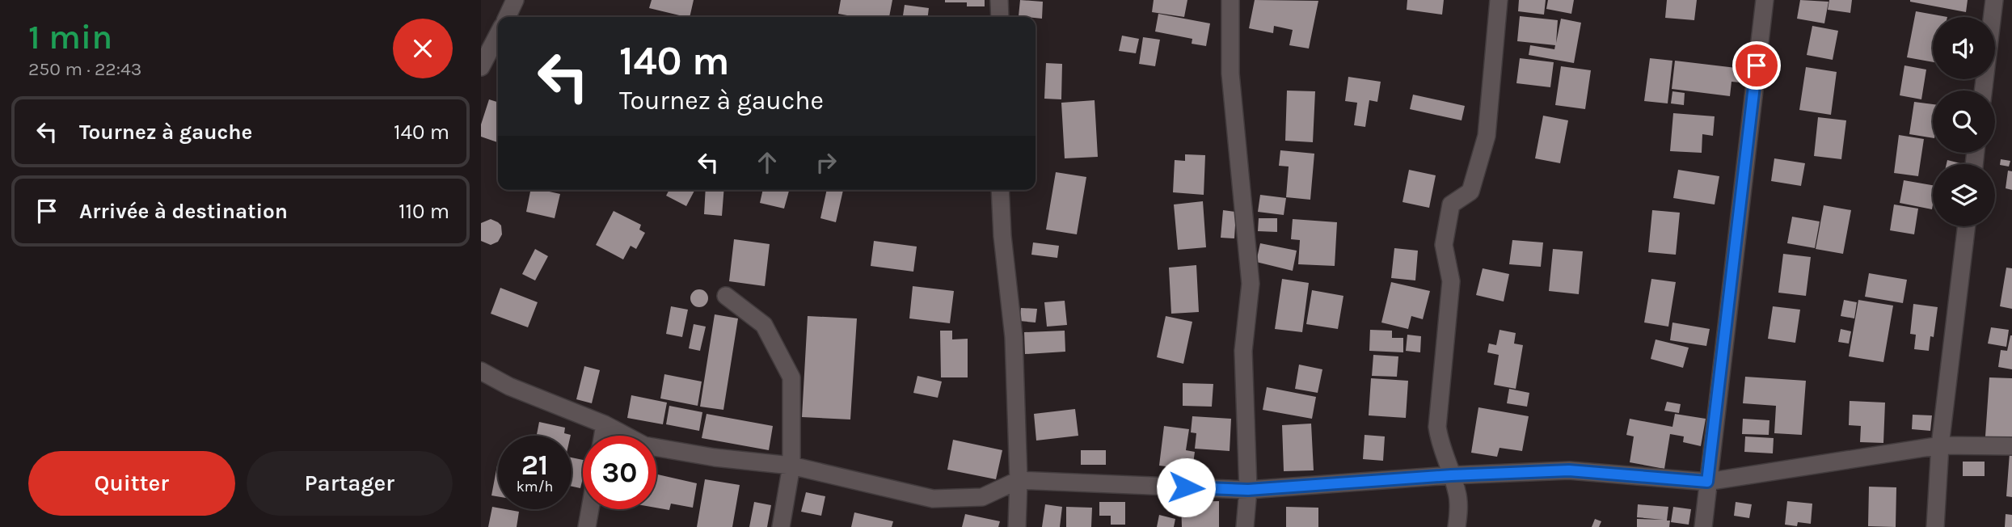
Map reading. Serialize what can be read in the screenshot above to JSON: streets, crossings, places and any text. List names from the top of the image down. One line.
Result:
{"page":{"heading":["1 min","250 m · 22:43"],"turn":["140 m","Tournez à gauche"],"list":[{"name":"Tournez à gauche","value":"140 m"},{"name":"Arrivée à destination","value":"110 m"}],"speed":"21 km/h","limit":"30","buttons":["Quitter","Partager"]}}
